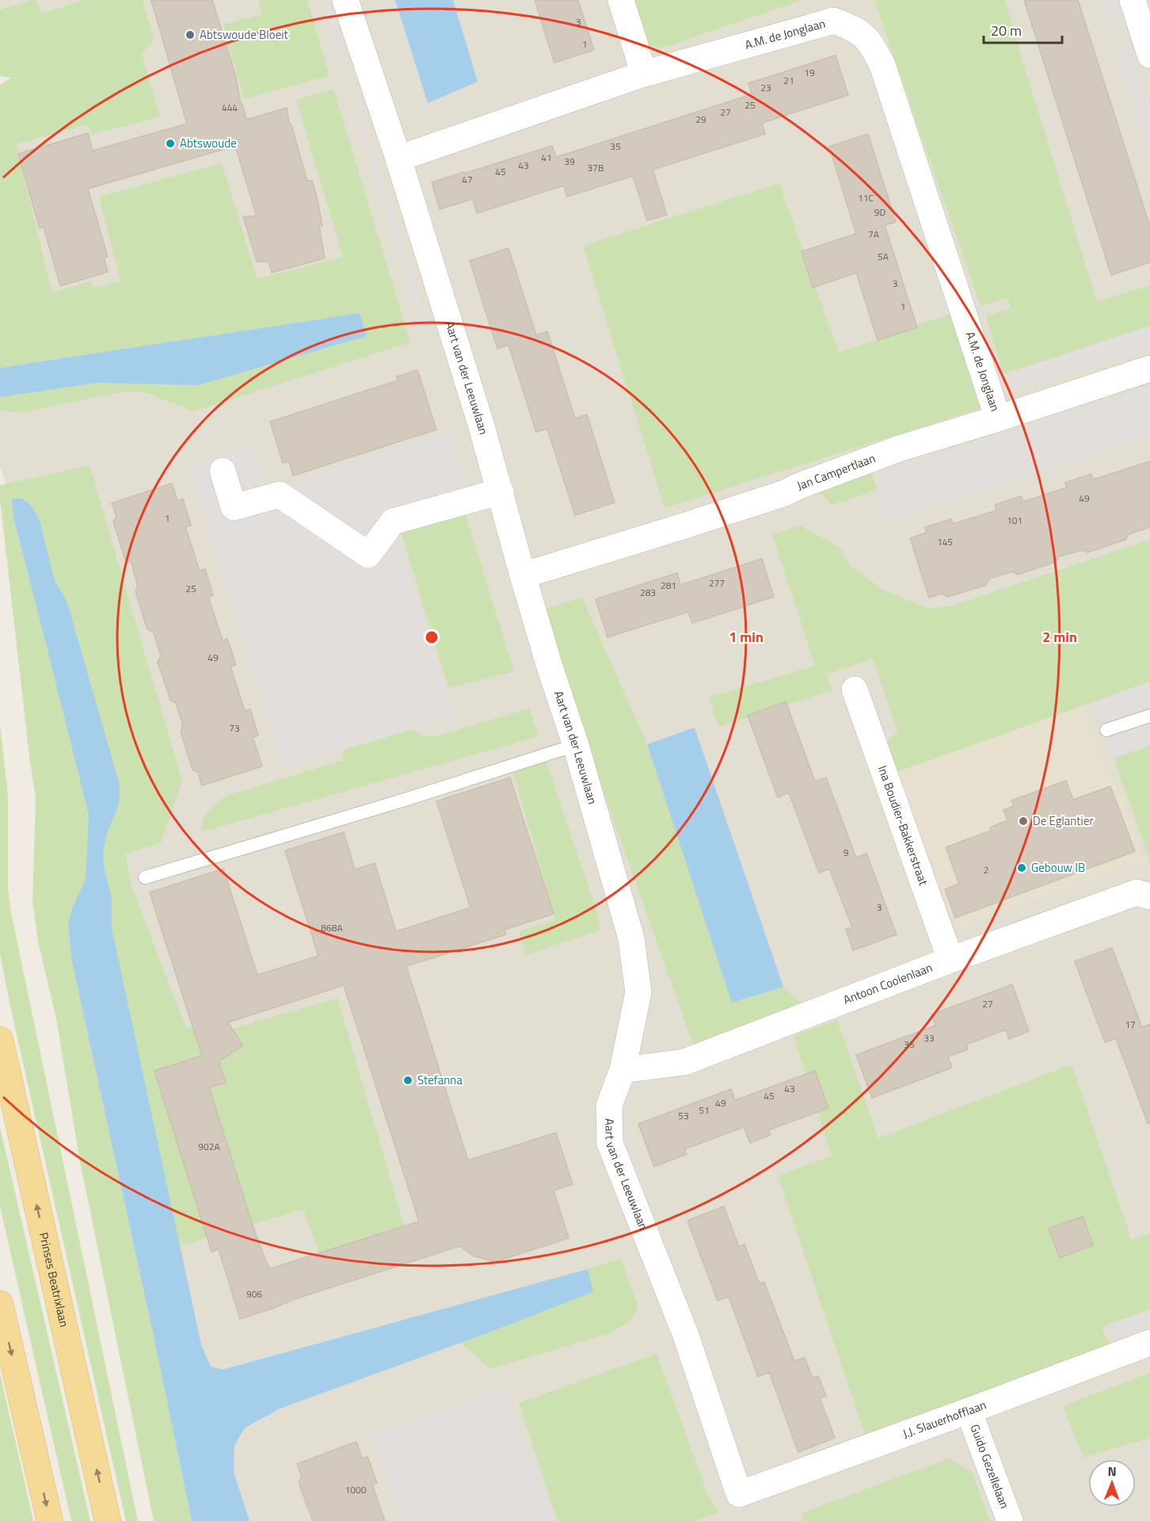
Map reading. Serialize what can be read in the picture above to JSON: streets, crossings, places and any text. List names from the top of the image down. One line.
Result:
{"streets":{"main road":["Prinses Beatrixlaan"],"street":["A.M. de Jonglaan","Aart van der Leeuwlaan","Jan Campertlaan","Ina Boudier-Bakkerstraat","Antoon Coolenlaan","J.J. Slauerhofflaan","Guido Gezellelaan"]},"crossings":[["A.M. de Jonglaan","Aart van der Leeuwlaan"],["A.M. de Jonglaan","Jan Campertlaan"],["Aart van der Leeuwlaan","Jan Campertlaan"],["Aart van der Leeuwlaan","Antoon Coolenlaan"],["Aart van der Leeuwlaan","J.J. Slauerhofflaan"],["Ina Boudier-Bakkerstraat","Antoon Coolenlaan"],["J.J. Slauerhofflaan","Guido Gezellelaan"]],"places":["Abtswoude Bloeit","Abtswoude","De Eglantier","Gebouw IB","Stefanna"],"house_numbers":["3","1","19","21","23","25","444","27","29","35","41","39","43","37B","45","47","11C","9D","7A","5A","3","1","49","1","101","145","277","281","25","283","49","73","9","2","3","868A","27","17","33","35","43","45","49","51","53","902A","906","1000"],"scale_bar":"20 m","north":"top","rings":["1 min","2 min"]}
